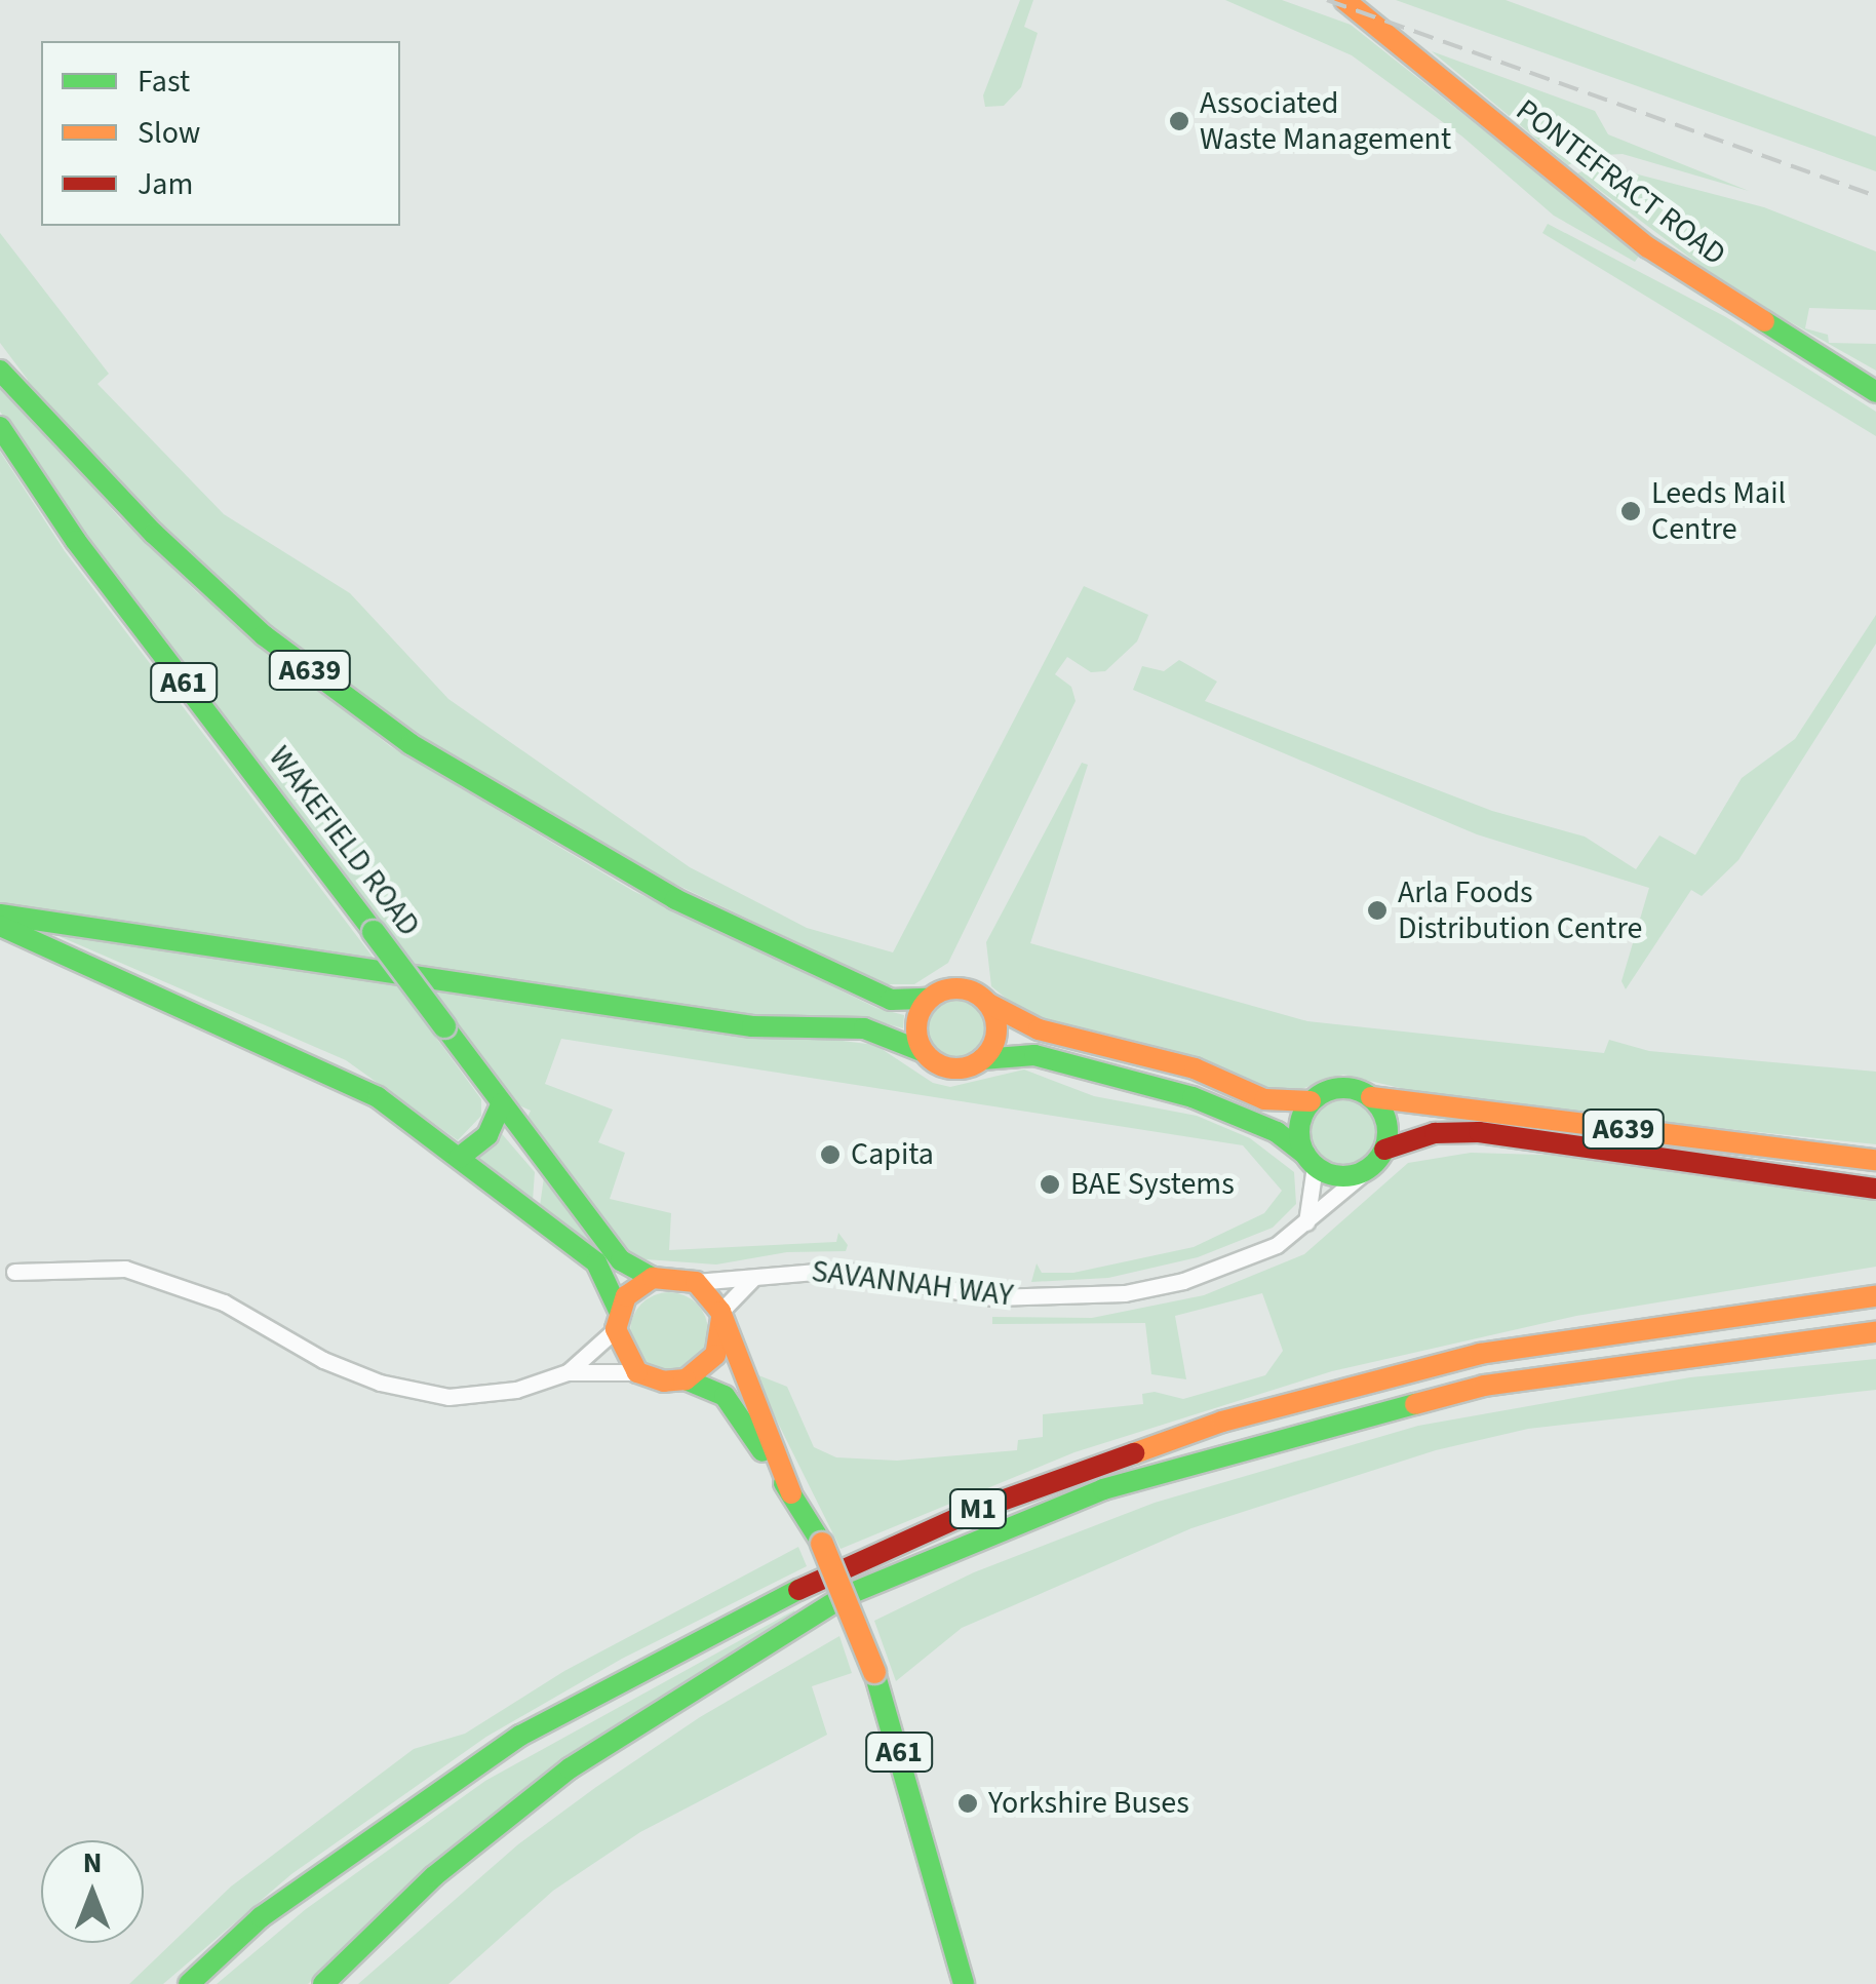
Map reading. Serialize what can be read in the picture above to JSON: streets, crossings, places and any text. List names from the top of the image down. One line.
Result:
{"streets":{"main road":["PONTEFRACT ROAD","A639","A61","WAKEFIELD ROAD","M1"],"street":["SAVANNAH WAY"]},"crossings":[["A639","SAVANNAH WAY"],["A61","WAKEFIELD ROAD"],["A61","SAVANNAH WAY"],["WAKEFIELD ROAD","SAVANNAH WAY"]],"places":["Associated Waste Management","Leeds Mail Centre","Arla Foods Distribution Centre","Capita","BAE Systems","Yorkshire Buses"],"legend":["Fast","Slow","Jam"],"north":"top"}
